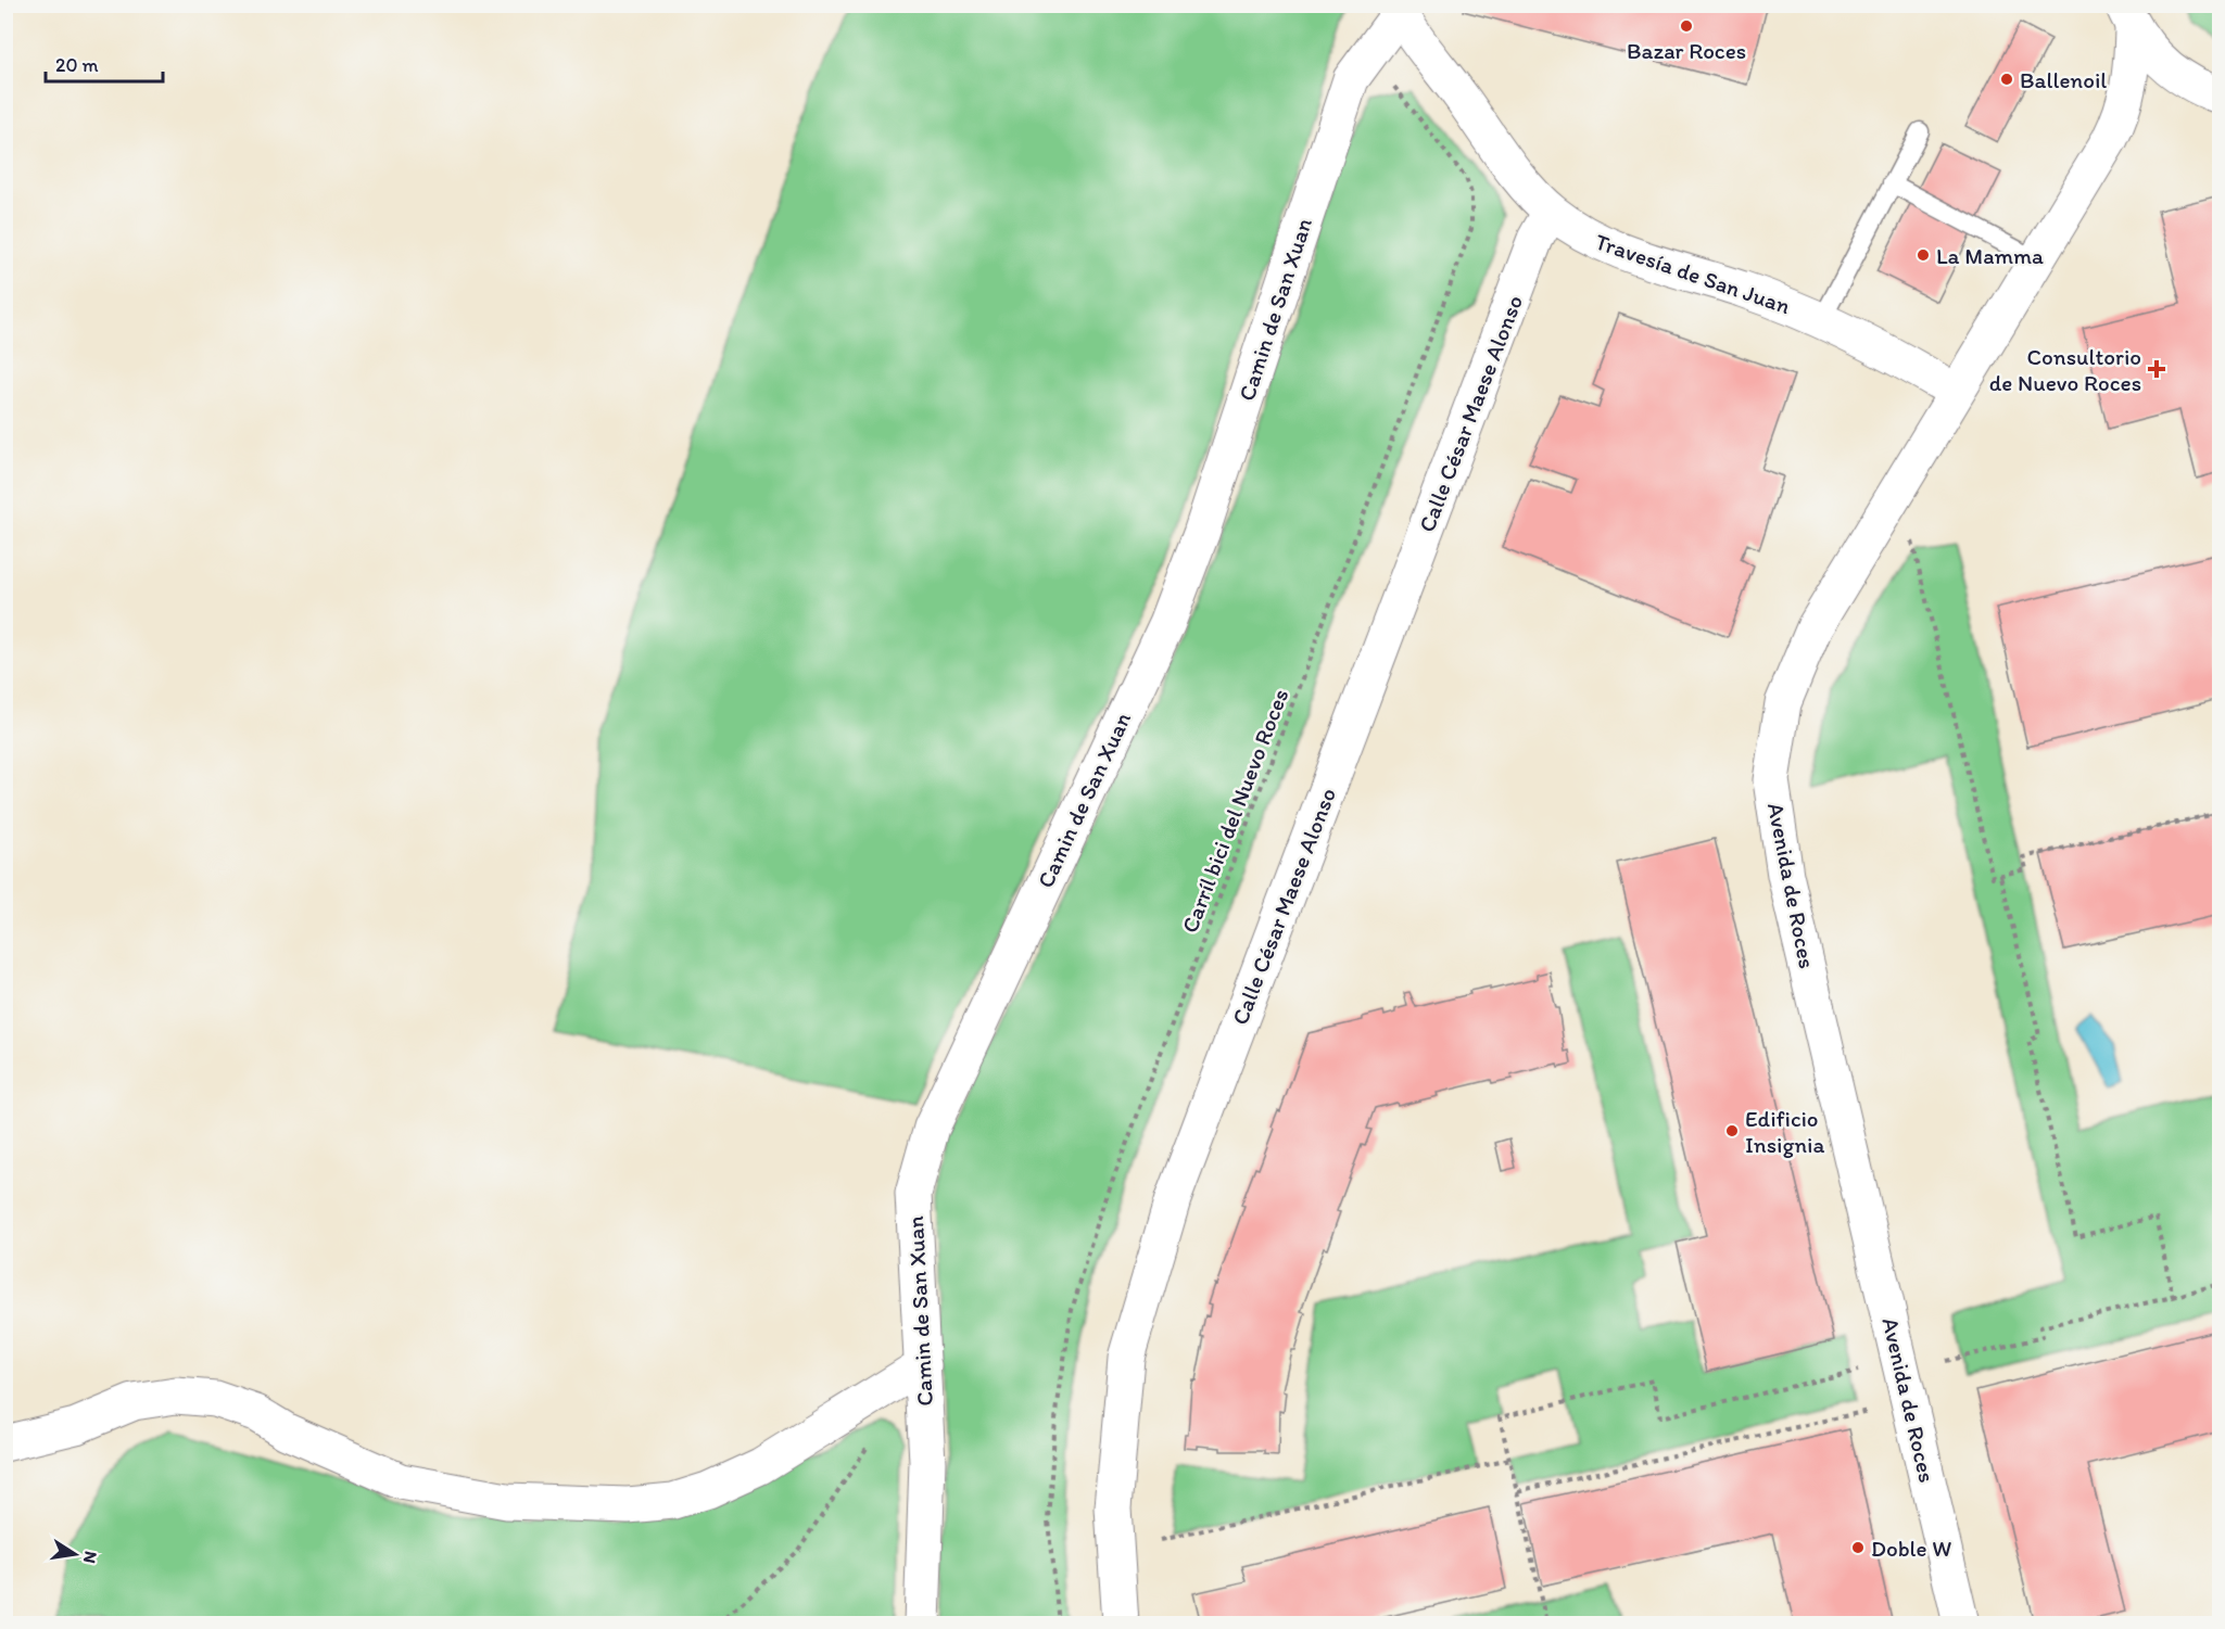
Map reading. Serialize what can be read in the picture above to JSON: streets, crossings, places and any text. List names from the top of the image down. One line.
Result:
{"streets":{"street":["Travesía de San Juan","Camin de San Xuan","Calle César Maese Alonso","Avenida de Roces"],"path":["Carríl bici del Nuevo Roces"]},"crossings":[["Travesía de San Juan","Camin de San Xuan"],["Travesía de San Juan","Calle César Maese Alonso"],["Travesía de San Juan","Avenida de Roces"],["Camin de San Xuan","Carríl bici del Nuevo Roces"]],"places":{"other":["Bazar Roces","Ballenoil","La Mamma","Edificio Insignia","Doble W"],"health":["Consultorio de Nuevo Roces"]},"scale_bar":"20 m","north":"right"}
